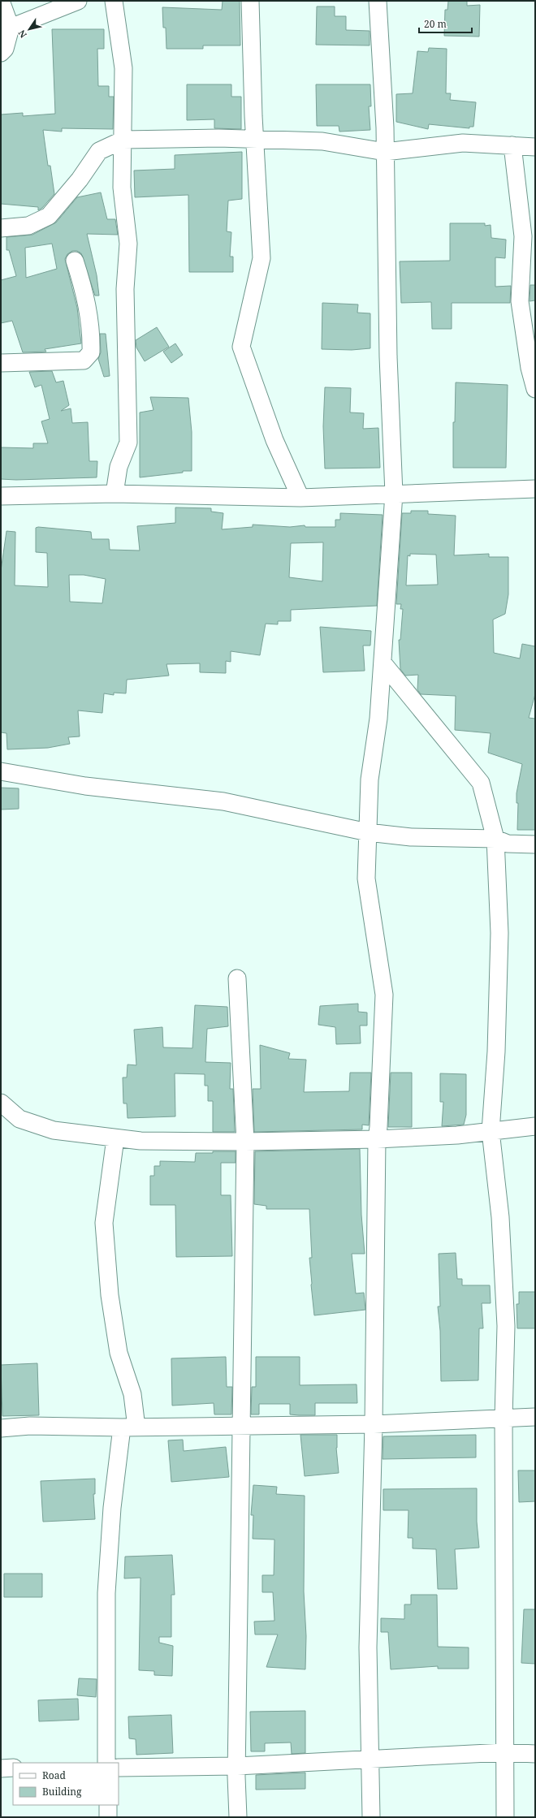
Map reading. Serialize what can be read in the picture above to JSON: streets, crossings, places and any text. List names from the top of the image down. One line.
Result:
{"legend":["Road","Building"],"scale_bar":"20 m","north":"bottom left"}
